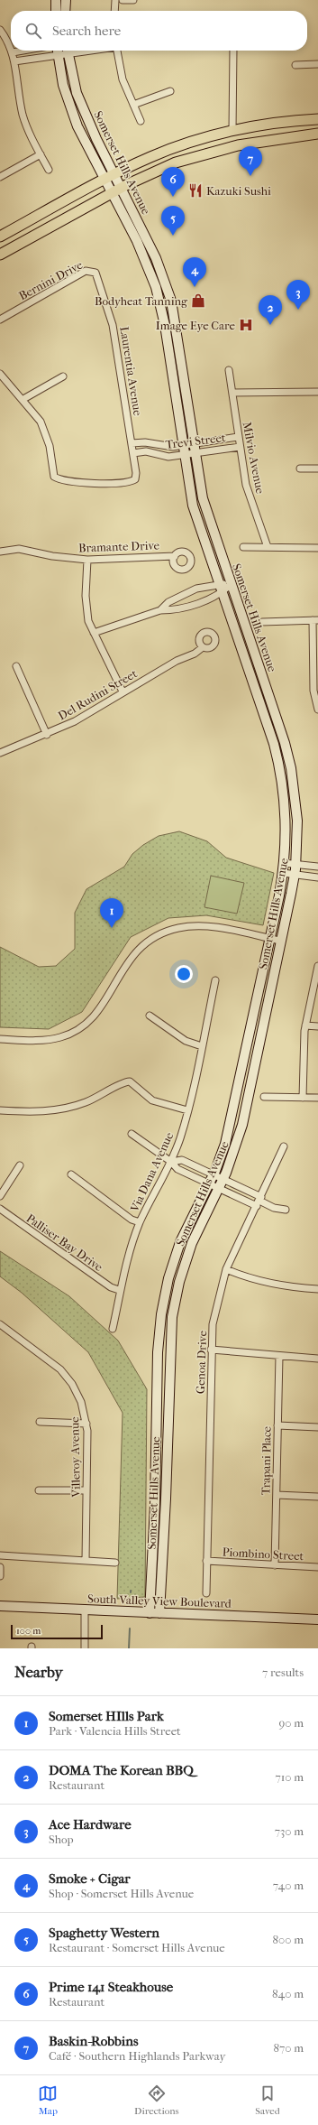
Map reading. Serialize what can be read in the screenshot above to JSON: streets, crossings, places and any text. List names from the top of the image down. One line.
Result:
{"streets":{"main road":["Somerset Hills Avenue","South Valley View Boulevard"],"street":["Bernini Drive","Laurentia Avenue","Trevi Street","Milvio Avenue","Bramante Drive","Del Rudini Street","Via Dana Avenue","Palliser Bay Drive","Genoa Drive","Villeroy Avenue","Trapani Place","Piombino Street"]},"crossings":[["Somerset Hills Avenue","Trevi Street"],["Somerset Hills Avenue","South Valley View Boulevard"],["Bernini Drive","Laurentia Avenue"],["Laurentia Avenue","Trevi Street"],["Trevi Street","Milvio Avenue"],["Via Dana Avenue","Palliser Bay Drive"],["Genoa Drive","Piombino Street"],["Trapani Place","Piombino Street"]],"places":{"restaurant":["Kazuki Sushi"],"shop":["Bodyheat Tanning"],"hospital":["Image Eye Care"]},"scale_bar":"100 m","page":{"search":"Search here","pins":["7","6","5","4","3","2","1"],"scale":"100 m","heading":["Nearby","7 results"],"list":[{"mark":"1","name":"Somerset HIlls Park","note":"Park · Valencia Hills Street","value":"90 m"},{"mark":"2","name":"DOMA The Korean BBQ","note":"Restaurant","value":"710 m"},{"mark":"3","name":"Ace Hardware","note":"Shop","value":"730 m"},{"mark":"4","name":"Smoke + Cigar","note":"Shop · Somerset Hills Avenue","value":"740 m"},{"mark":"5","name":"Spaghetty Western","note":"Restaurant · Somerset Hills Avenue","value":"800 m"},{"mark":"6","name":"Prime 141 Steakhouse","note":"Restaurant","value":"840 m"},{"mark":"7","name":"Baskin-Robbins","note":"Café · Southern Highlands Parkway","value":"870 m"}],"nav":["Map","Directions","Saved"]}}
